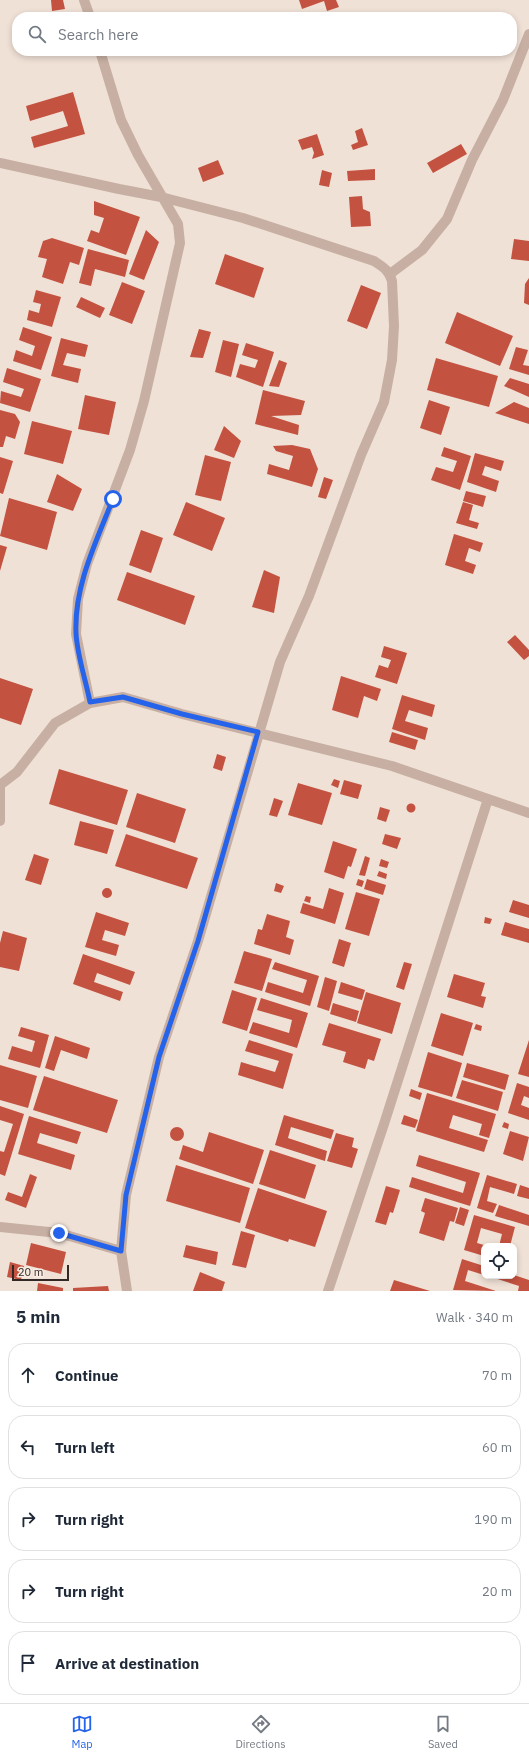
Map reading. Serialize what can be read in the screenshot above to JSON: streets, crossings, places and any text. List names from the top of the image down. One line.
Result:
{"scale_bar":"20 m","page":{"search":"Search here","scale":"20 m","heading":["5 min","Walk · 340 m"],"list":[["Continue","70 m"],["Turn left","60 m"],["Turn right","190 m"],["Turn right","20 m"],"Arrive at destination"],"nav":["Map","Directions","Saved"]}}
